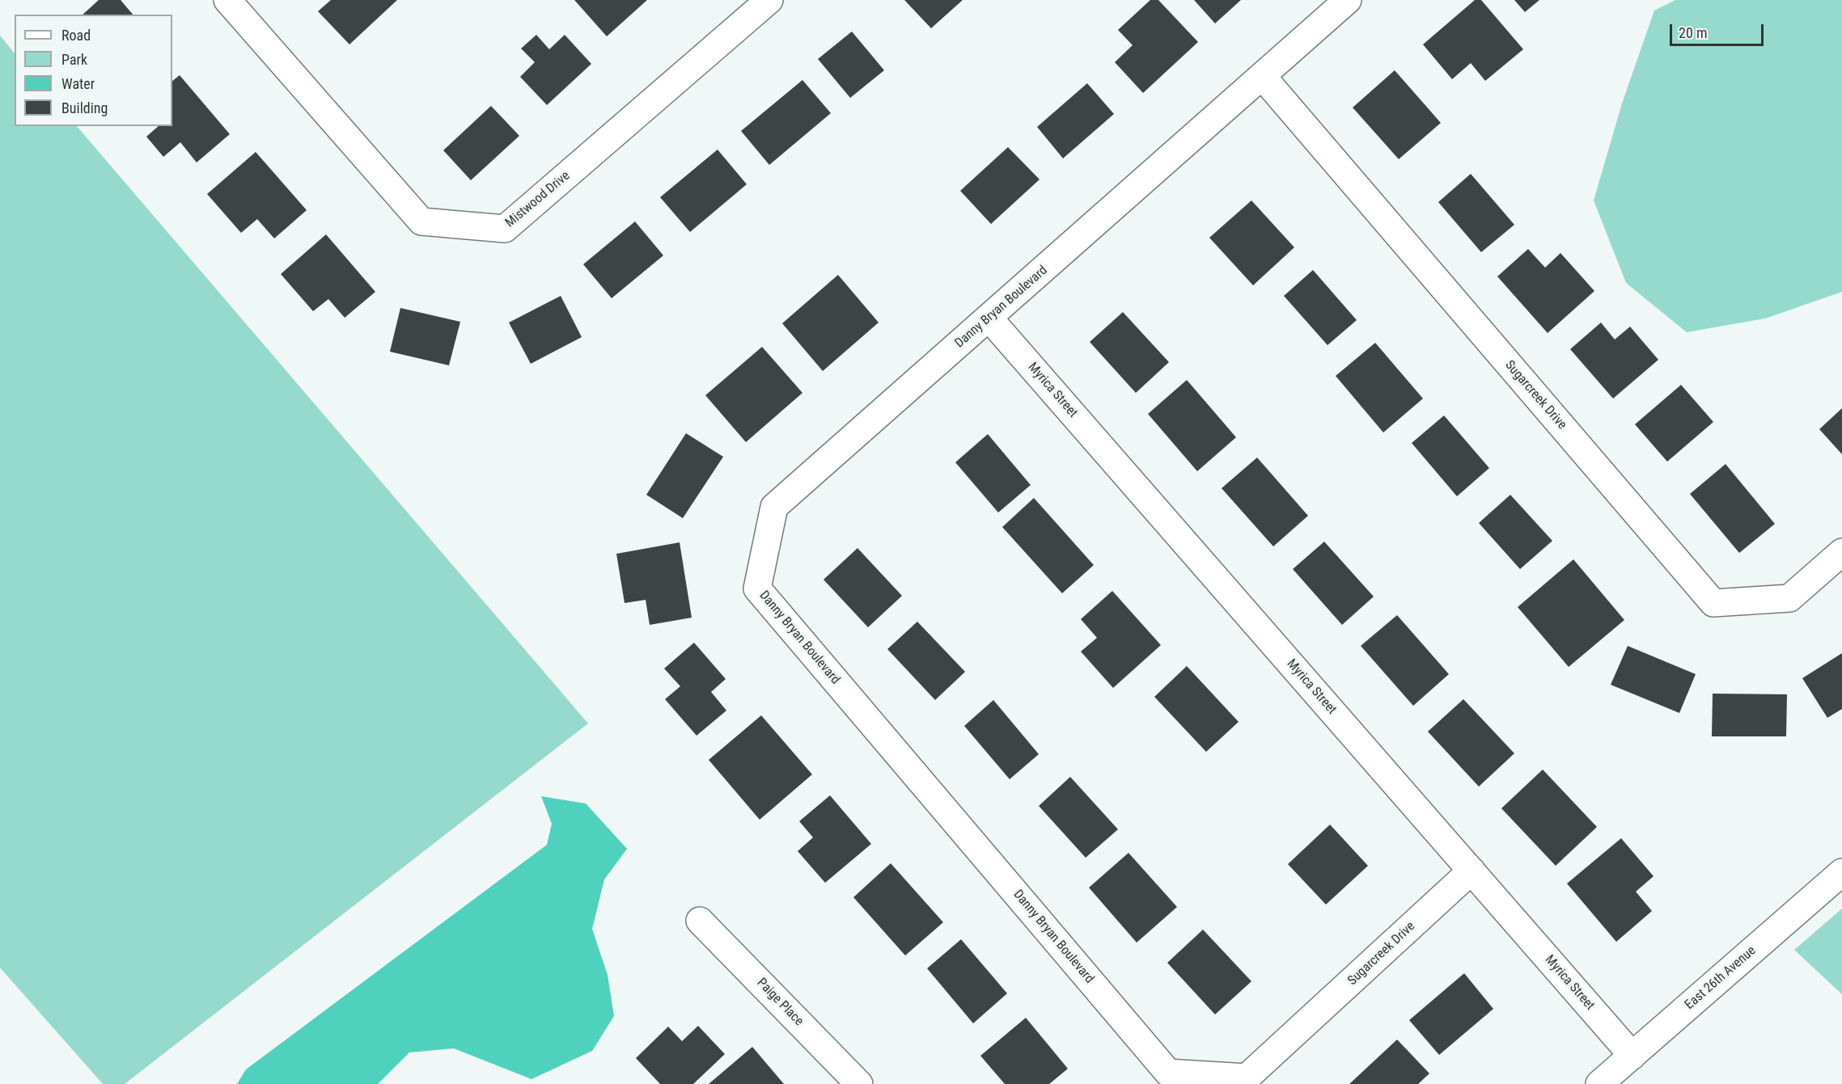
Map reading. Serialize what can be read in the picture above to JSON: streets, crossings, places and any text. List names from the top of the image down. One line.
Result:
{"streets":{"street":["Mistwood Drive","Danny Bryan Boulevard","Myrica Street","Sugarcreek Drive","East 26th Avenue","Paige Place"]},"crossings":[["Danny Bryan Boulevard","Myrica Street"],["Danny Bryan Boulevard","Sugarcreek Drive"],["Myrica Street","Sugarcreek Drive"],["Myrica Street","East 26th Avenue"]],"legend":["Road","Park","Water","Building"],"scale_bar":"20 m"}
